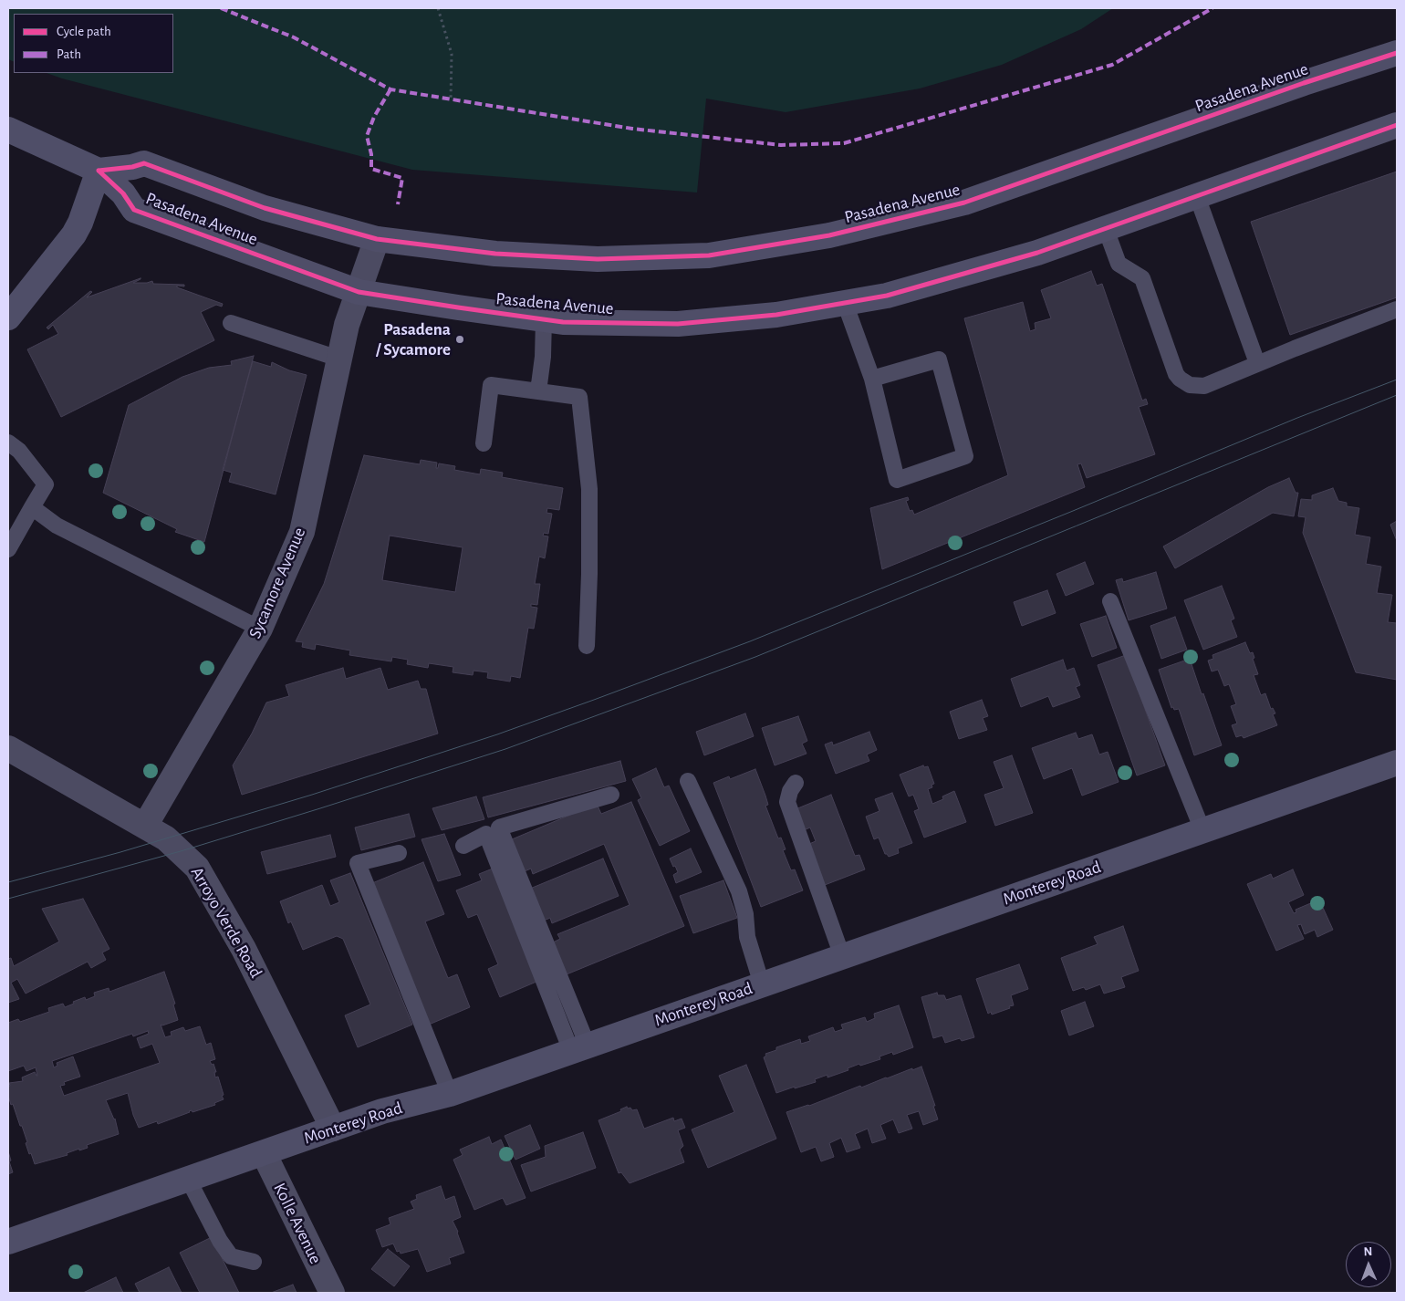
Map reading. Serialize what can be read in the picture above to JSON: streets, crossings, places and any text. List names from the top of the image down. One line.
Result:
{"streets":{"main road":["Pasadena Avenue","Monterey Road"],"street":["Sycamore Avenue","Arroyo Verde Road","Kolle Avenue"]},"crossings":[["Pasadena Avenue","Sycamore Avenue"],["Sycamore Avenue","Arroyo Verde Road"],["Monterey Road","Arroyo Verde Road"],["Monterey Road","Kolle Avenue"]],"places":["Pasadena / Sycamore"],"legend":["Cycle path","Path"],"north":"top"}
